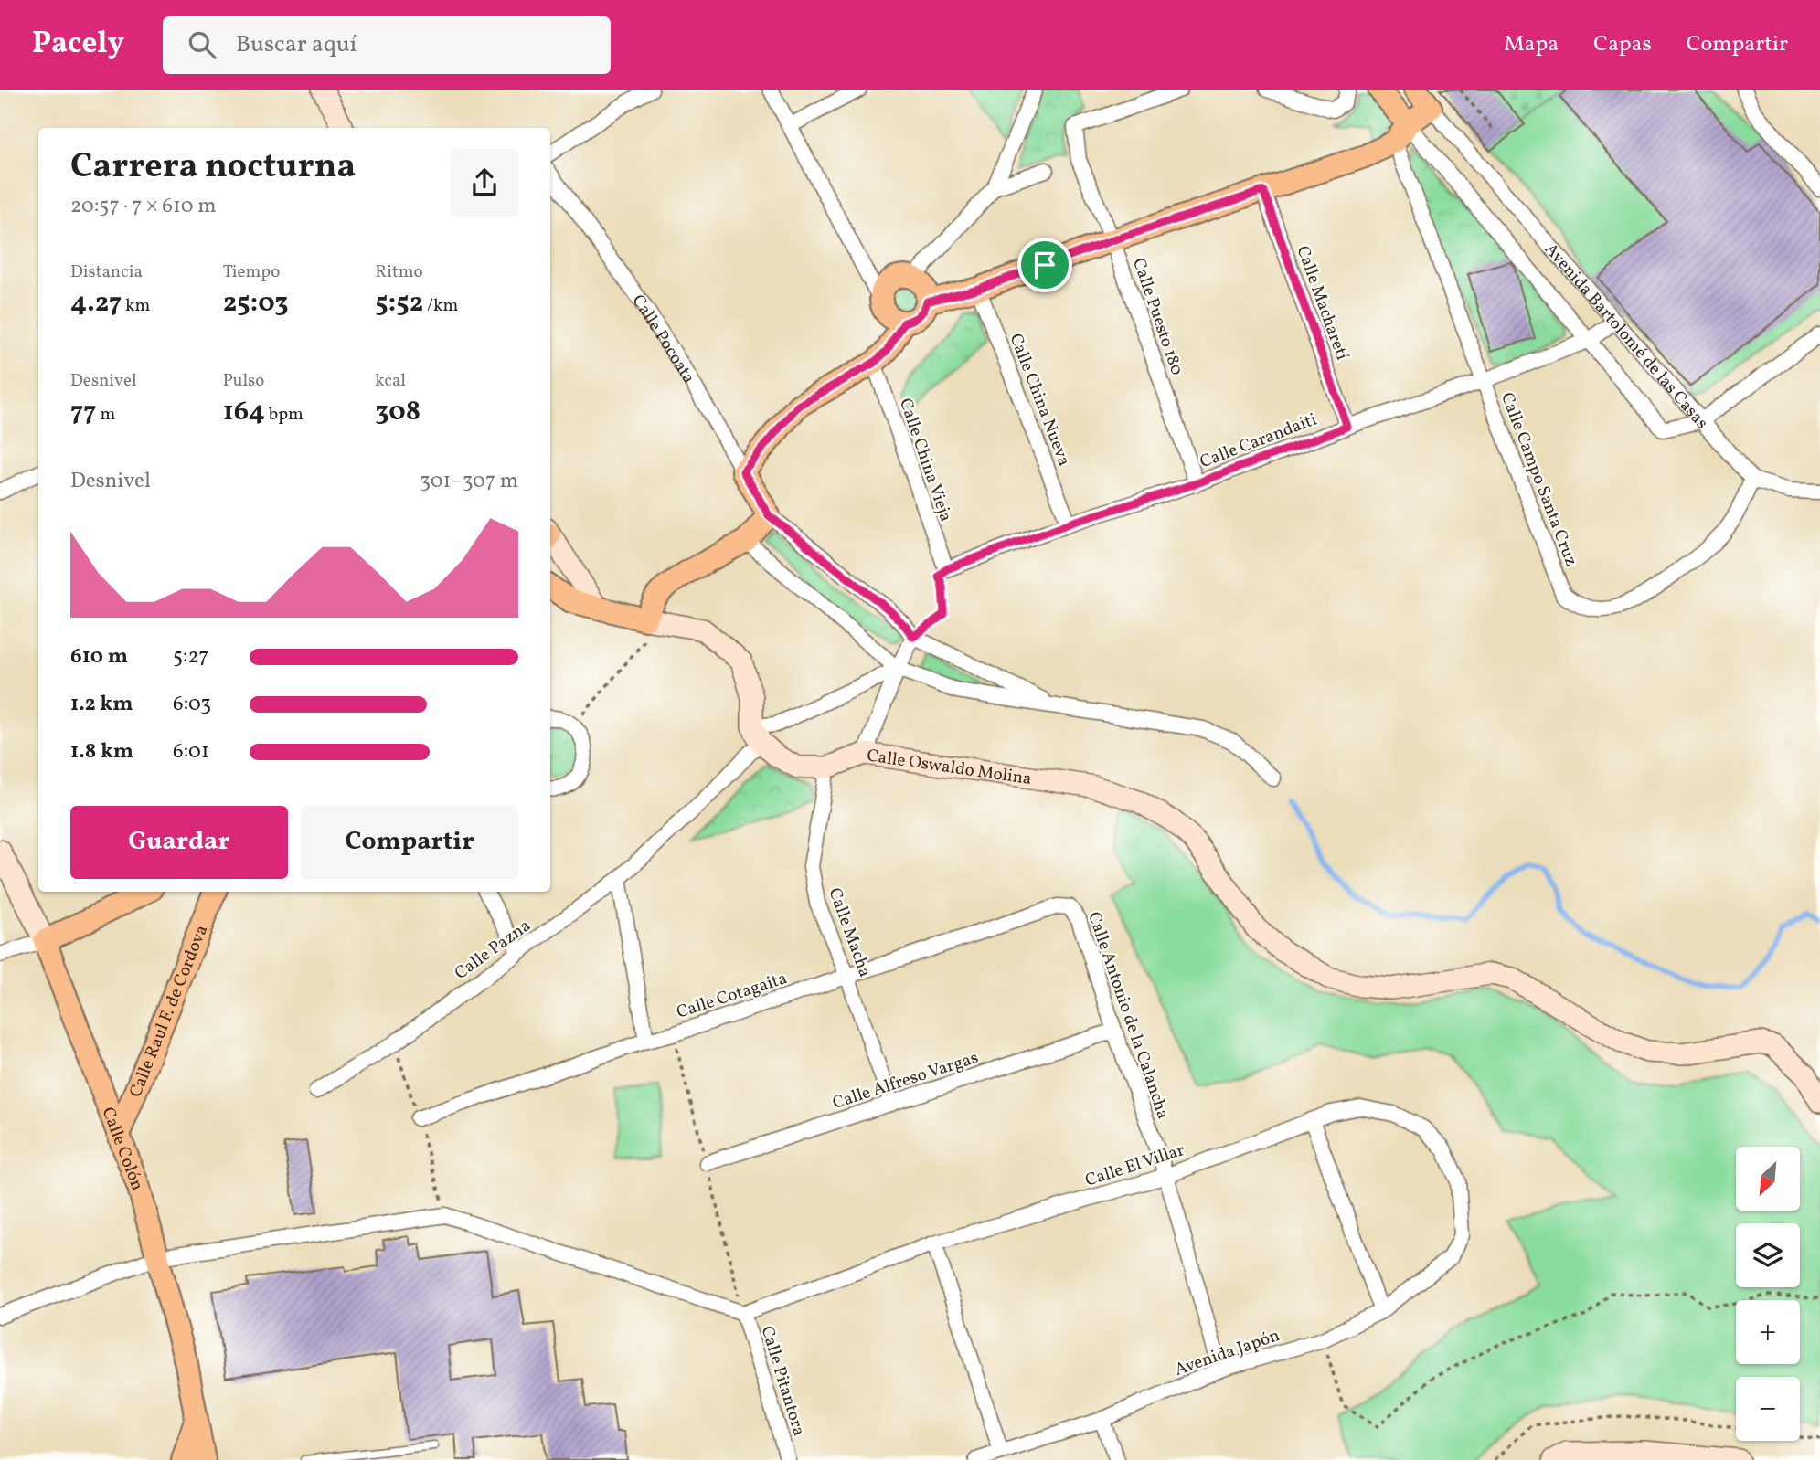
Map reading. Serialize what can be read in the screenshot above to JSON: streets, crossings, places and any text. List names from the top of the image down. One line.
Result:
{"streets":{"main road":["Avenida Bartolomé de las Casas","Calle Pocoata","Calle Oswaldo Molina","Calle Raul F. de Cordova","Calle Colón"],"street":["Calle Macharetí","Calle Puesto 180","Calle China Nueva","Calle Carandaiti","Calle China Vieja","Calle Campo Santa Cruz","Calle Macha","Calle Pazna","Calle Cotagaita","Calle Antonio de la Calancha","Calle Alfreso Vargas","Calle El Villar","Avenida Japón","Calle Pitantora"]},"crossings":[["Calle Macharetí","Calle Carandaiti"],["Calle Puesto 180","Calle Carandaiti"],["Avenida Bartolomé de las Casas","Calle Carandaiti"],["Avenida Bartolomé de las Casas","Calle Campo Santa Cruz"],["Calle China Nueva","Calle Carandaiti"],["Calle Carandaiti","Calle China Vieja"],["Calle Carandaiti","Calle Campo Santa Cruz"],["Calle Oswaldo Molina","Calle Macha"],["Calle Oswaldo Molina","Calle Pazna"],["Calle Macha","Calle Cotagaita"],["Calle Macha","Calle Alfreso Vargas"],["Calle Cotagaita","Calle Antonio de la Calancha"],["Calle Raul F. de Cordova","Calle Colón"],["Calle Antonio de la Calancha","Calle Alfreso Vargas"],["Calle Antonio de la Calancha","Calle El Villar"],["Calle Antonio de la Calancha","Avenida Japón"],["Calle El Villar","Avenida Japón"],["Calle El Villar","Calle Pitantora"]],"north":"bottom left","page":{"header":"Pacely","search":"Buscar aquí","nav":["Mapa","Capas","Compartir"],"heading":["Carrera nocturna","20:57 · 7 × 610 m"],"stats":[["Distancia","4.27 km"],["Tiempo","25:03"],["Ritmo","5:52 /km"],["Desnivel","77 m"],["Pulso","164 bpm"],["kcal","308"]],"chart":["Desnivel","301–307 m"],"list":[{"name":"610 m","note":"5:27"},{"name":"1.2 km","note":"6:03"},{"name":"1.8 km","note":"6:01"}],"buttons":["Guardar","Compartir"],"map_buttons":["+","−"]}}
